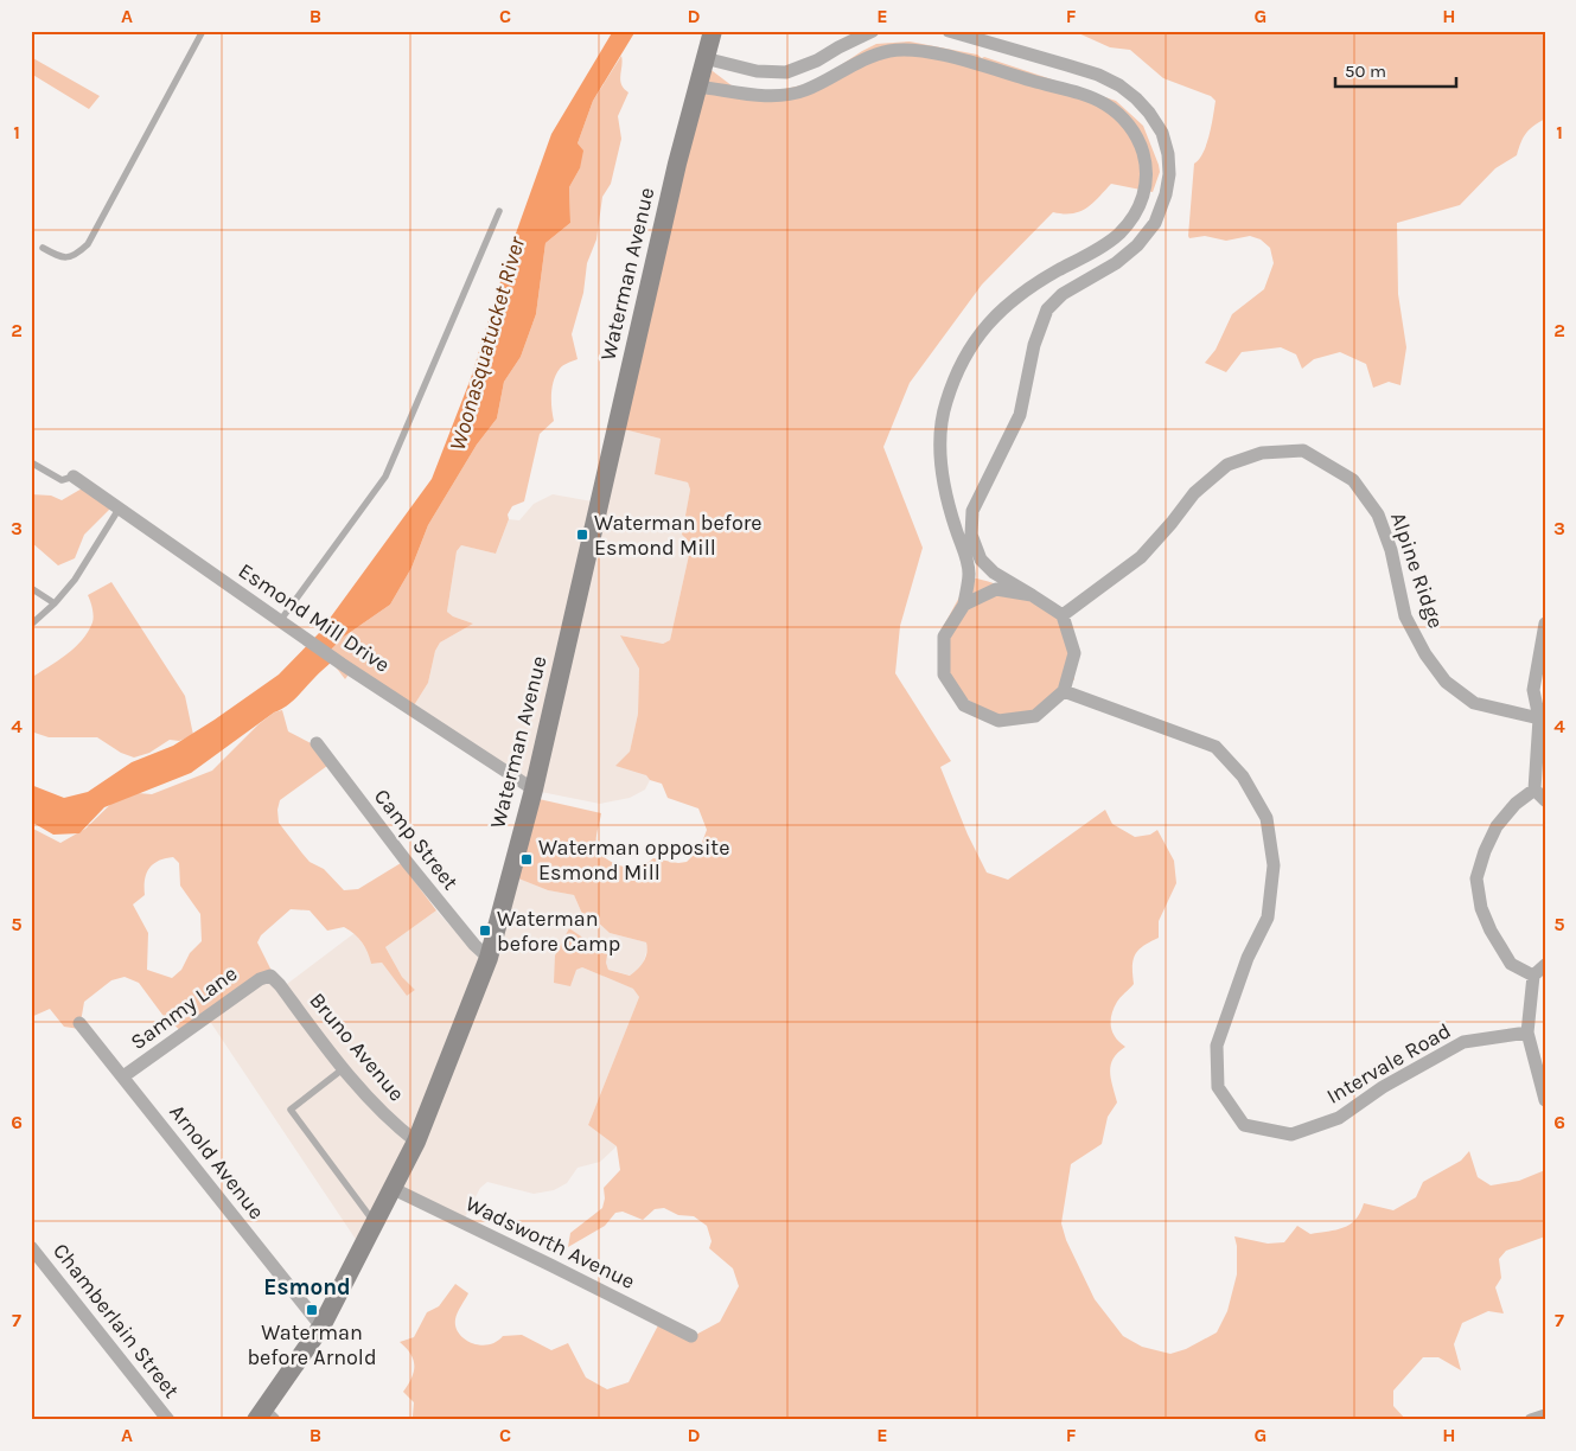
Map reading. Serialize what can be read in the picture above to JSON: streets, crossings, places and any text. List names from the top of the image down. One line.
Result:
{"streets":{"main road":["Waterman Avenue"],"street":["Alpine Ridge","Esmond Mill Drive","Camp Street","Sammy Lane","Bruno Avenue","Intervale Road","Arnold Avenue","Wadsworth Avenue","Chamberlain Street"]},"crossings":[["Waterman Avenue","Esmond Mill Drive"],["Waterman Avenue","Camp Street"],["Waterman Avenue","Bruno Avenue"],["Waterman Avenue","Arnold Avenue"],["Waterman Avenue","Wadsworth Avenue"],["Alpine Ridge","Intervale Road"],["Sammy Lane","Bruno Avenue"],["Sammy Lane","Arnold Avenue"]],"districts":["Esmond"],"water":["Woonasquatucket River"],"places":{"transit":["Waterman before Esmond Mill","Waterman opposite Esmond Mill","Waterman before Camp","Waterman before Arnold"]},"scale_bar":"50 m","grid":{"columns":["A","B","C","D","E","F","G","H"],"rows":["1","2","3","4","5","6","7"]}}
